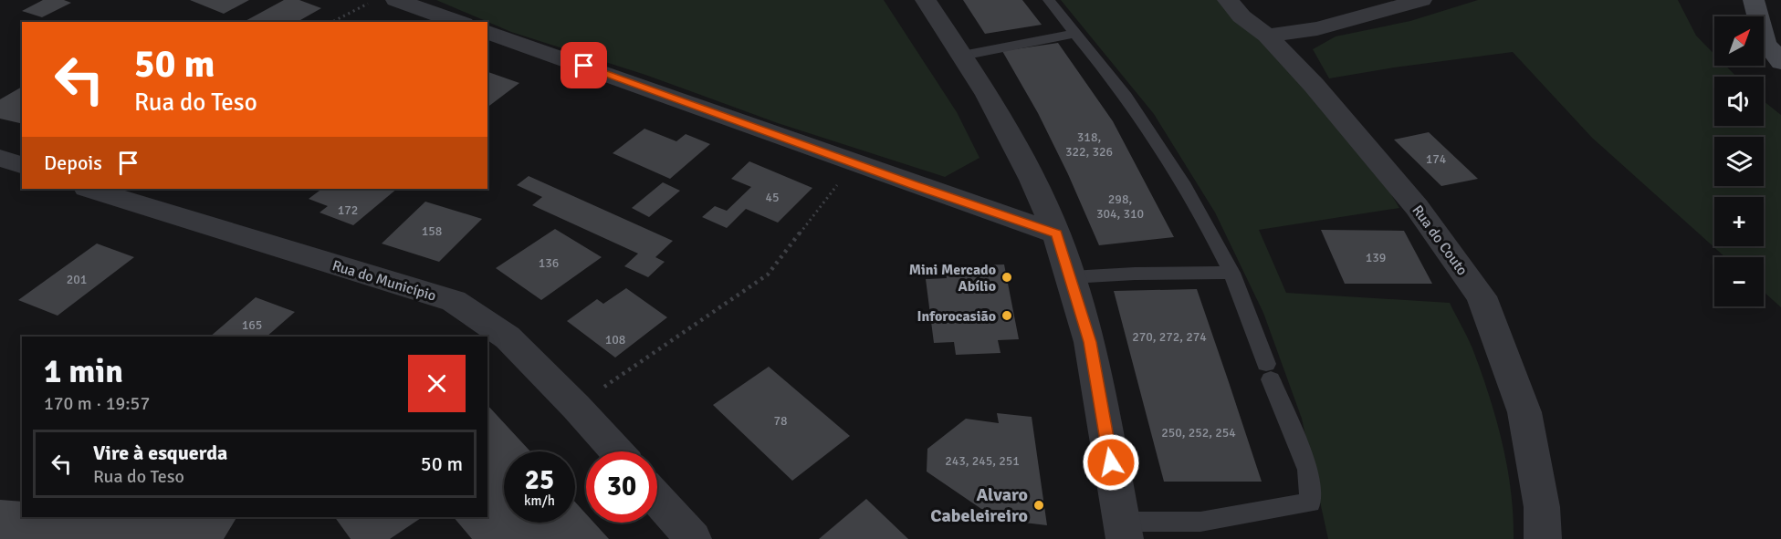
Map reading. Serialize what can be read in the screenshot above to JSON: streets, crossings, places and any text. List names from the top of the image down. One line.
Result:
{"streets":{"street":["Rua do Couto","Rua do Município"]},"places":["Mini Mercado Abílio","Inforocasião","Alvaro Cabeleireiro"],"house_numbers":["318, 322, 326","174","45","298, 304, 310","172","158","139","136","201","165","270, 272, 274","108","78","250, 252, 254","243, 245, 251"],"north":"top right","page":{"map_buttons":["+","−"],"turn":["50 m","Rua do Teso"],"then":"Depois","heading":["1 min","170 m · 19:57"],"list":[{"name":"Vire à esquerda","note":"Rua do Teso","value":"50 m"}],"speed":"25 km/h","limit":"30"}}
